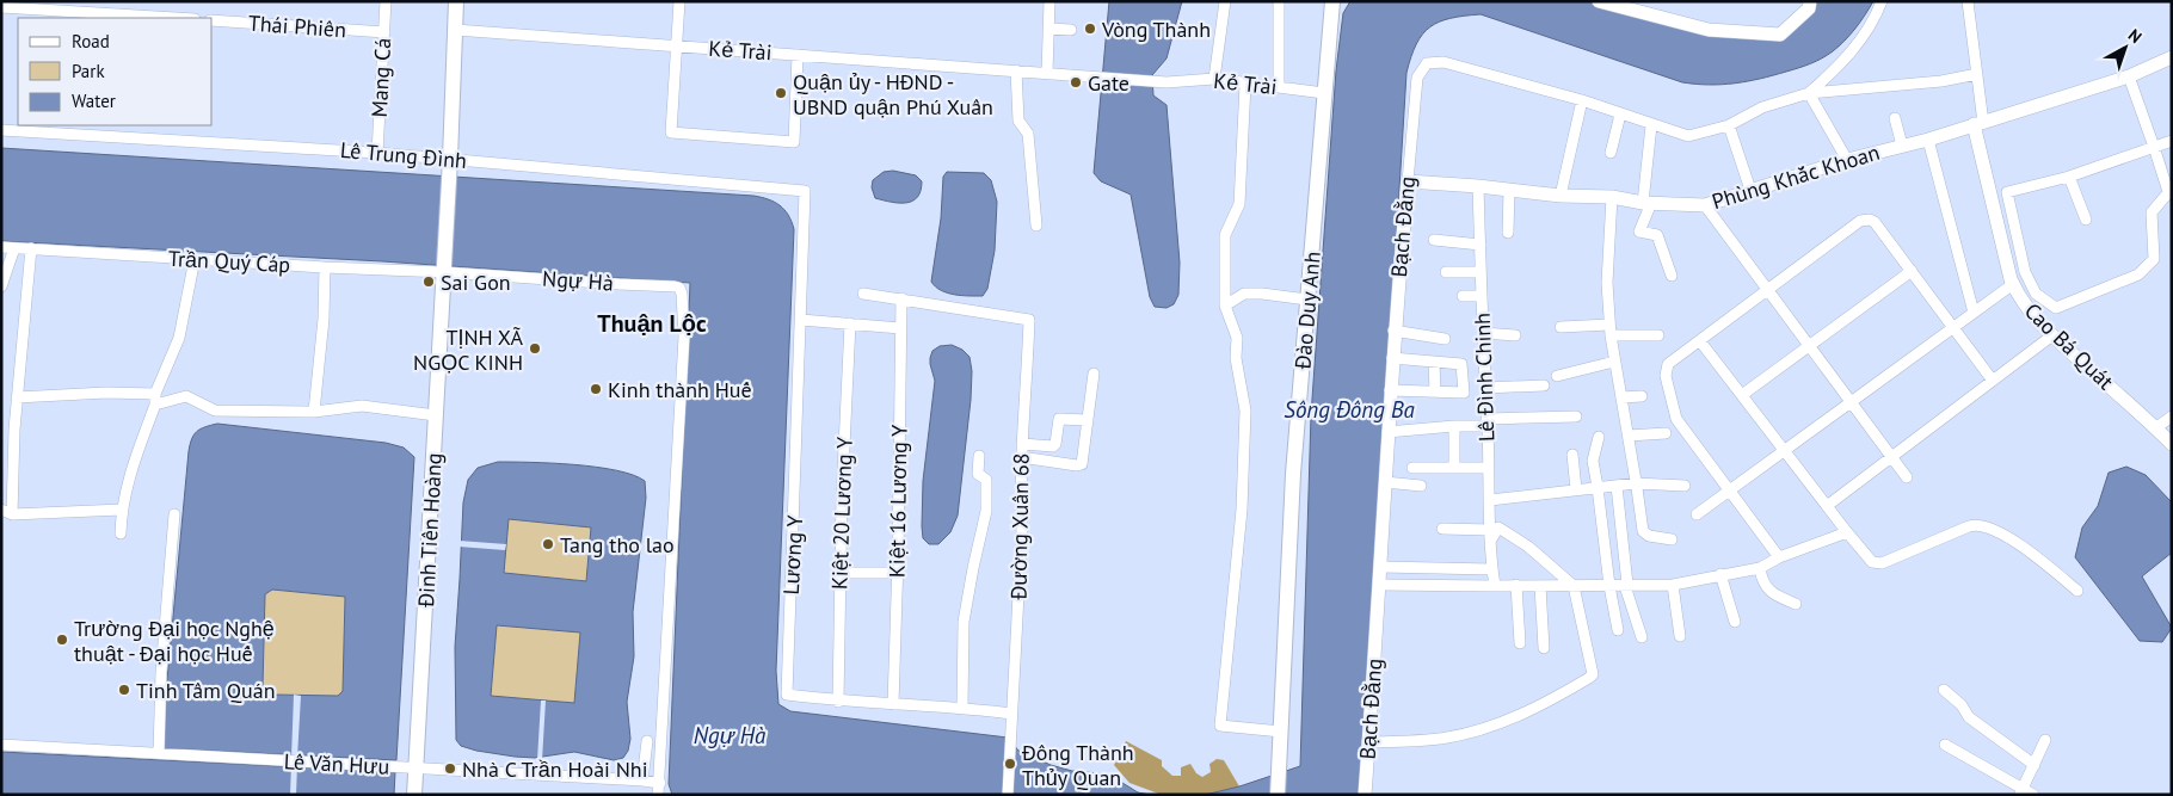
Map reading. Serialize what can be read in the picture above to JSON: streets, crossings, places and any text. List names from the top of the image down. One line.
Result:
{"streets":{"main road":["Đào Duy Anh","Đinh Tiên Hoàng"],"street":["Thái Phiên","Kẻ Trài","Mang Cá","Lê Trung Đình","Phùng Khắc Khoan","Bạch Đằng","Trần Quý Cáp","Ngự Hà","Cao Bá Quát","Lê Đình Chinh","Kiệt 16 Lương Y","Kiệt 20 Lương Y","Đường Xuân 68","Lương Y","Lê Văn Hưu"]},"crossings":[["Thái Phiên","Mang Cá"],["Kẻ Trài","Đào Duy Anh"],["Mang Cá","Lê Trung Đình"],["Lê Trung Đình","Đinh Tiên Hoàng"],["Lê Trung Đình","Lương Y"],["Phùng Khắc Khoan","Bạch Đằng"],["Phùng Khắc Khoan","Cao Bá Quát"],["Phùng Khắc Khoan","Lê Đình Chinh"],["Trần Quý Cáp","Ngự Hà"],["Trần Quý Cáp","Đinh Tiên Hoàng"],["Ngự Hà","Đinh Tiên Hoàng"],["Ngự Hà","Lê Văn Hưu"],["Kiệt 16 Lương Y","Đường Xuân 68"],["Kiệt 16 Lương Y","Lương Y"],["Kiệt 20 Lương Y","Lương Y"],["Đường Xuân 68","Lương Y"],["Đinh Tiên Hoàng","Lê Văn Hưu"]],"districts":["Thuận Lộc"],"water":["Sông Đông Ba","Ngự Hà"],"places":["Vòng Thành","Gate","Quận ủy - HĐND - UBND quận Phú Xuân","Sai Gon","TỊNH XÃ NGỌC KINH","Kinh thành Huế","Tang tho lao","Trường Đại học Nghệ thuật - Đại học Huế","Tinh Tâm Quán","Đông Thành Thủy Quan","Nhà C Trần Hoài Nhi"],"legend":["Road","Park","Water"],"north":"top right"}
